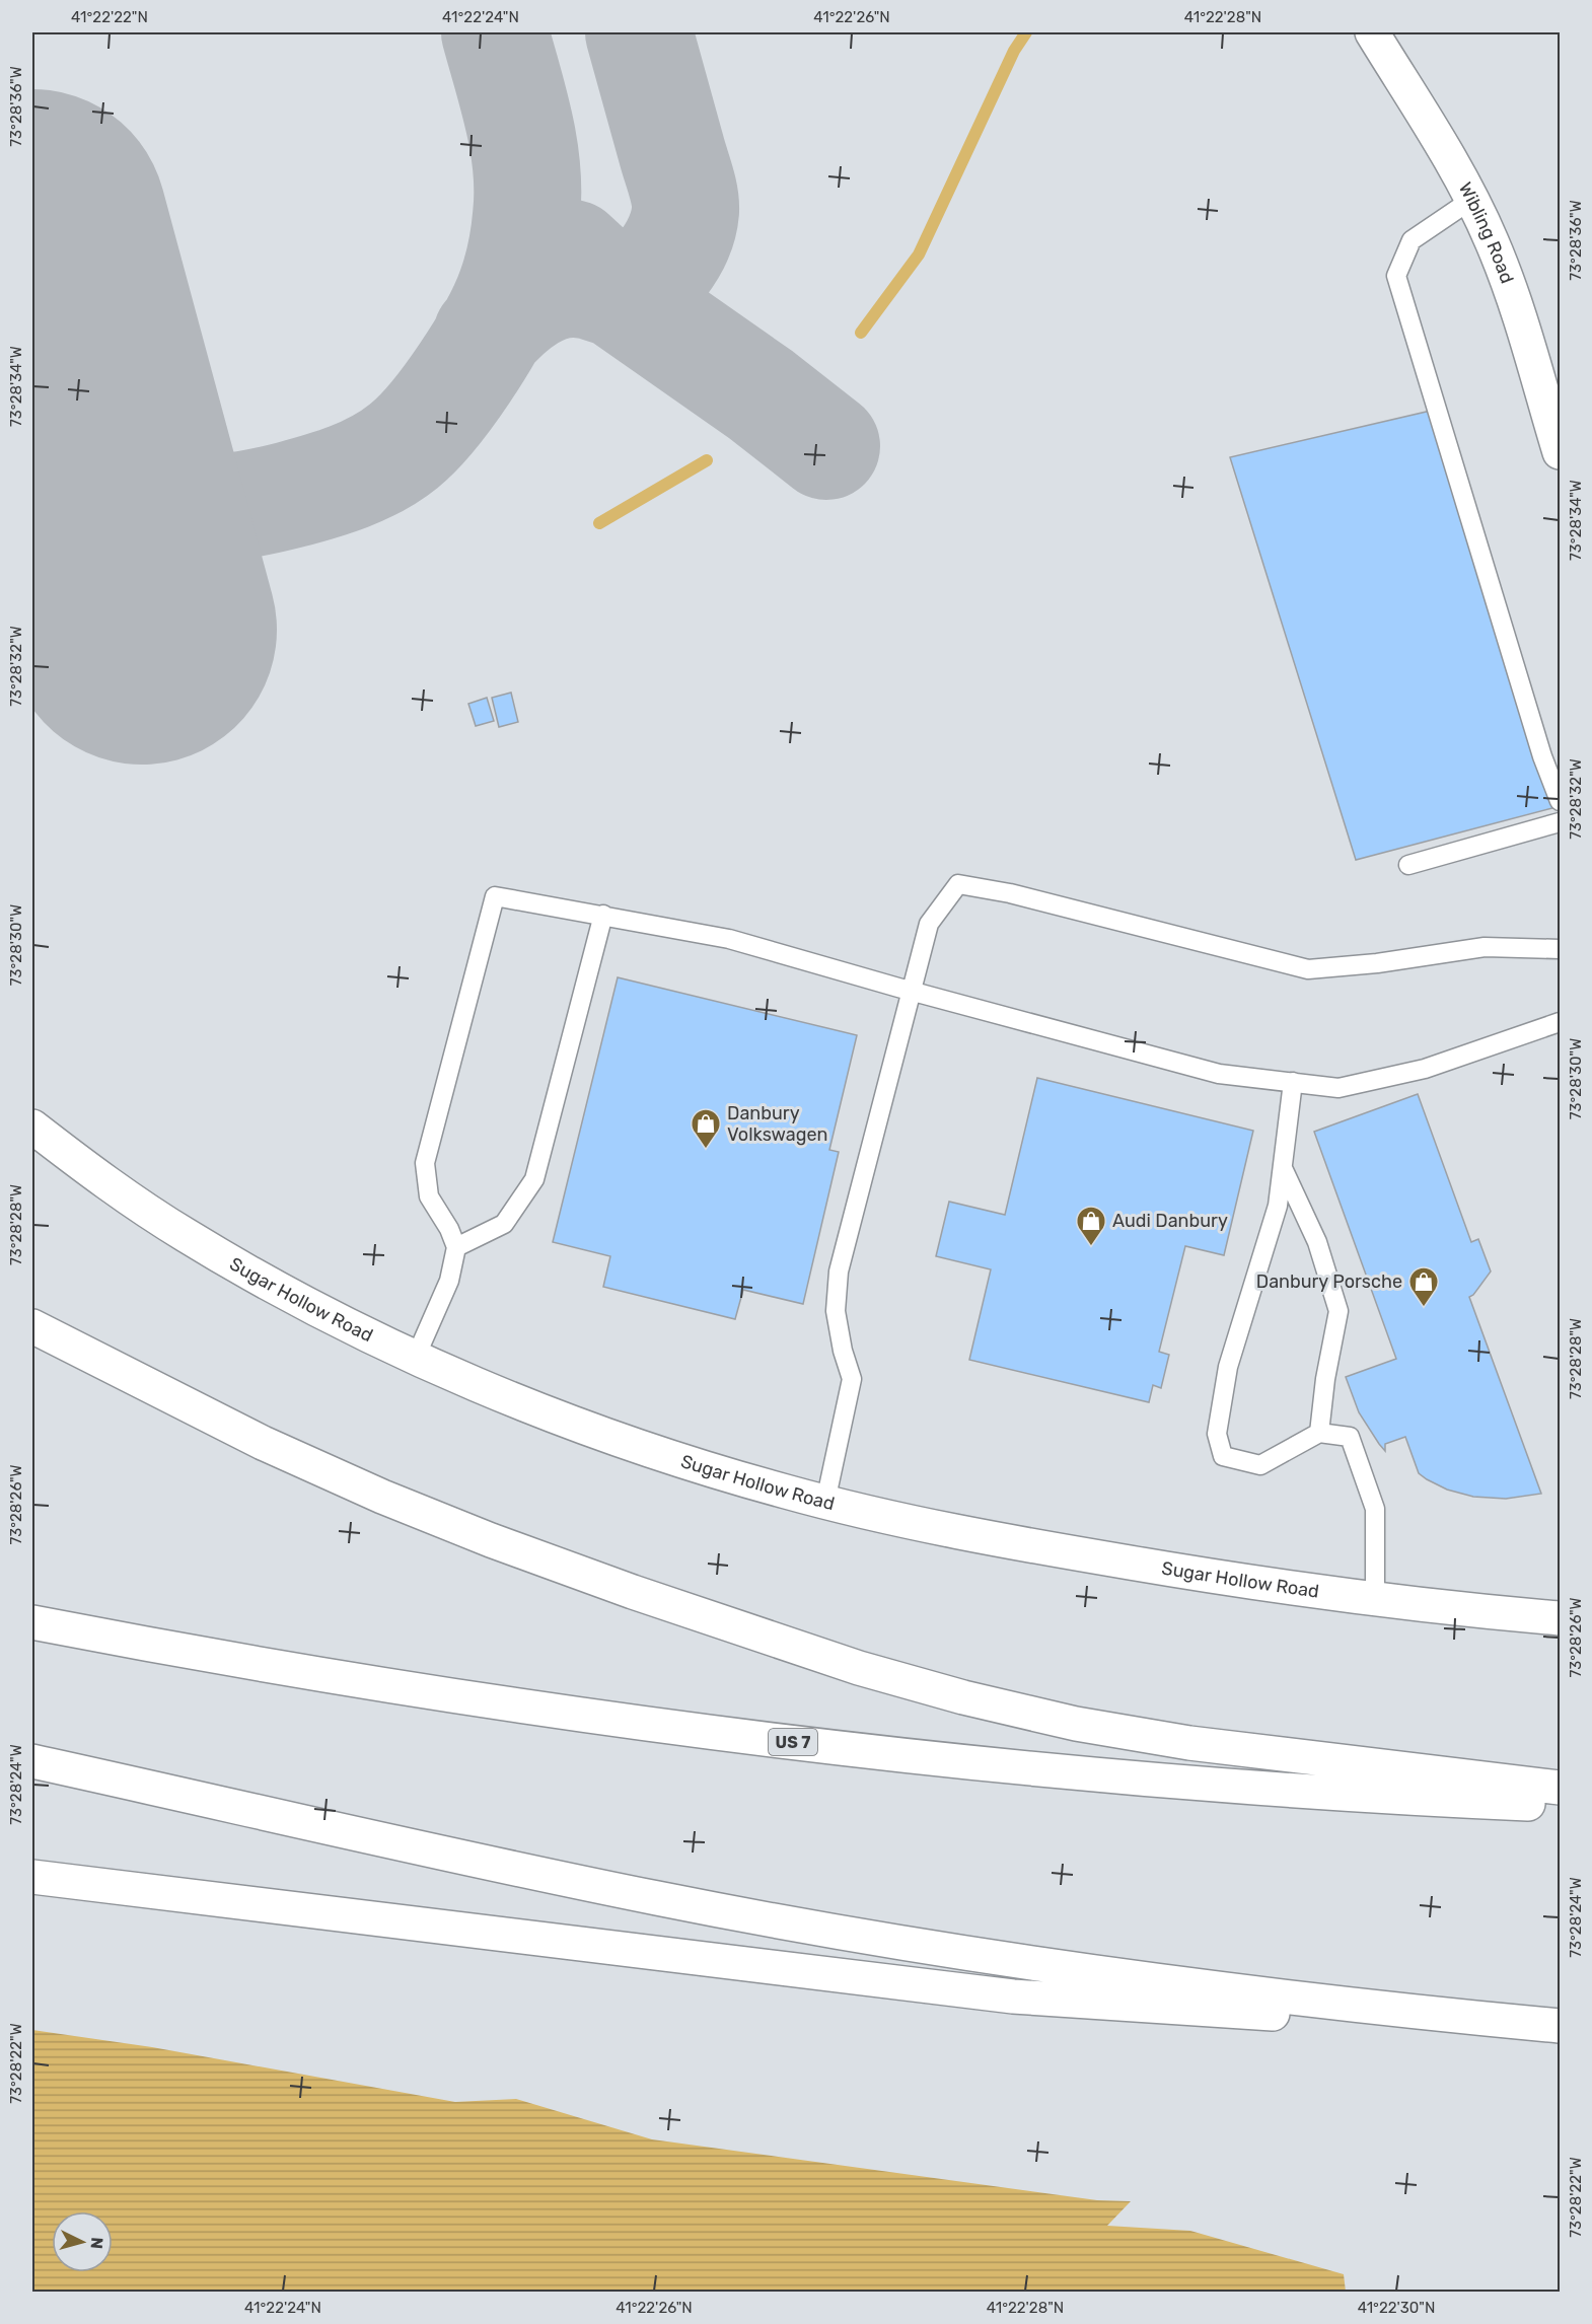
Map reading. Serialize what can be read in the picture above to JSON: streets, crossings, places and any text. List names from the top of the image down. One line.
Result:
{"streets":{"main road":["Wibling Road","Sugar Hollow Road","US 7"]},"places":{"shop":["Danbury Volkswagen","Audi Danbury","Danbury Porsche"]},"north":"right","coordinates":["41°22'22\"N","41°22'24\"N","41°22'26\"N","41°22'28\"N","73°28'36\"W","73°28'34\"W","73°28'32\"W","73°28'30\"W","73°28'28\"W","73°28'26\"W","73°28'24\"W","73°28'22\"W","41°22'30\"N"]}
